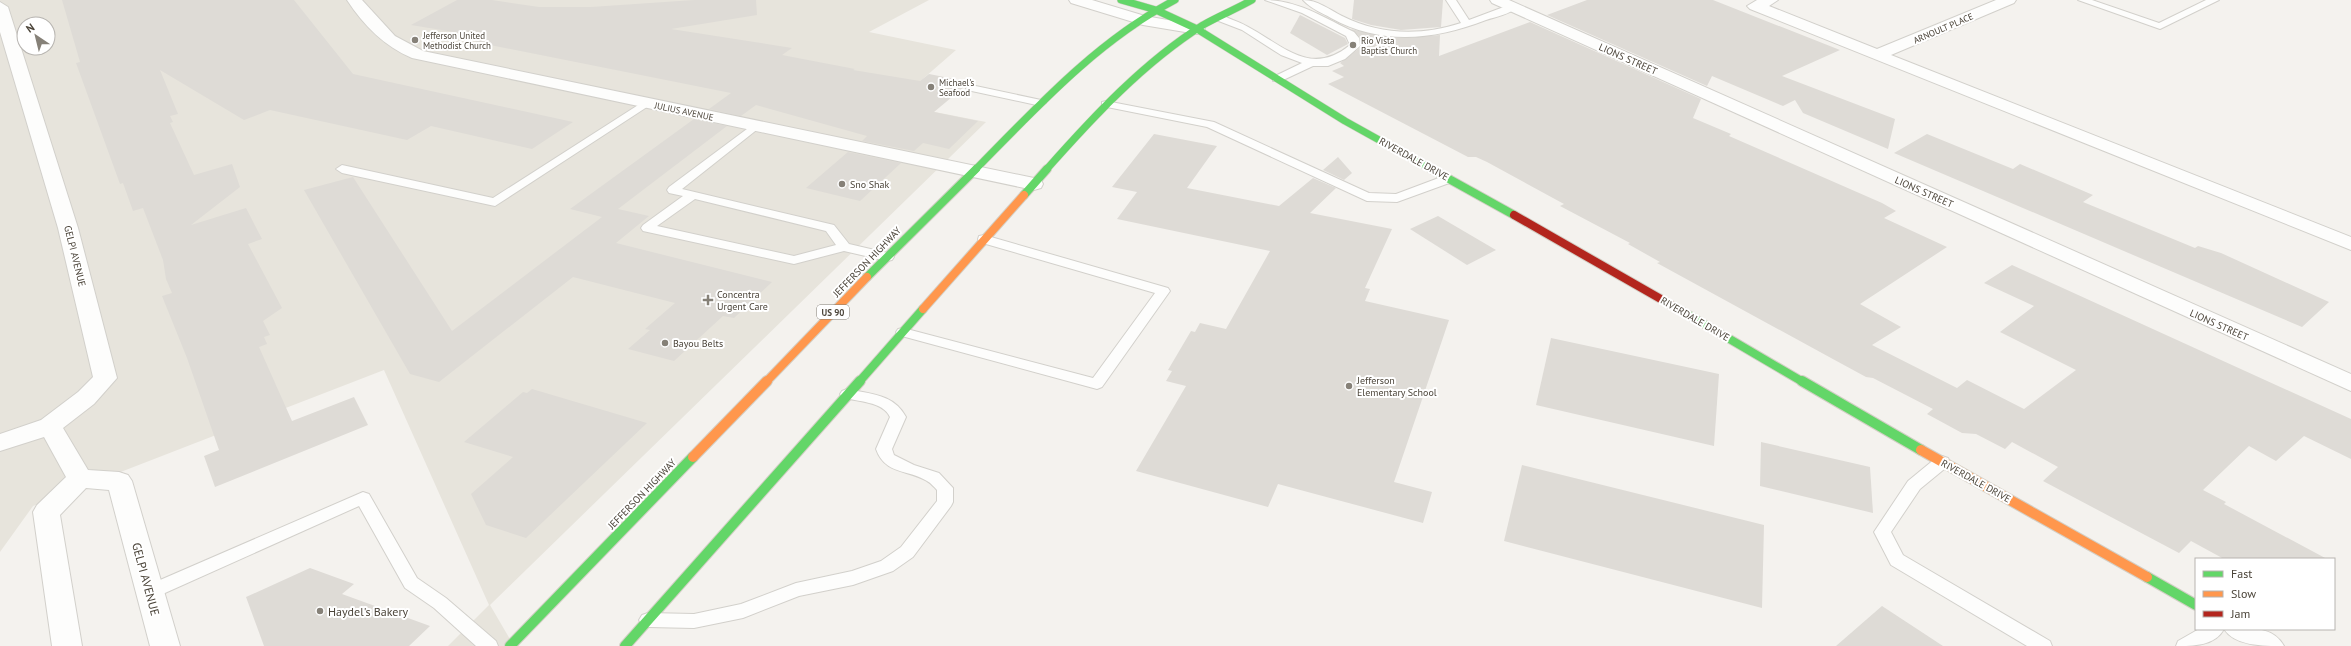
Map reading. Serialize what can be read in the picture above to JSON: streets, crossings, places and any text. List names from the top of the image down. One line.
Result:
{"streets":{"main road":["RIVERDALE DRIVE","JEFFERSON HIGHWAY","US 90"],"street":["ARNOULT PLACE","LIONS STREET","JULIUS AVENUE","GELPI AVENUE"]},"crossings":[["JULIUS AVENUE","JEFFERSON HIGHWAY"],["RIVERDALE DRIVE","JEFFERSON HIGHWAY"]],"places":{"other":["Jefferson United Methodist Church","Rio Vista Baptist Church","Michael's Seafood","Sno Shak","Bayou Belts","Jefferson Elementary School","Haydel's Bakery"],"health":["Concentra Urgent Care"]},"legend":["Fast","Slow","Jam"],"north":"top left"}
